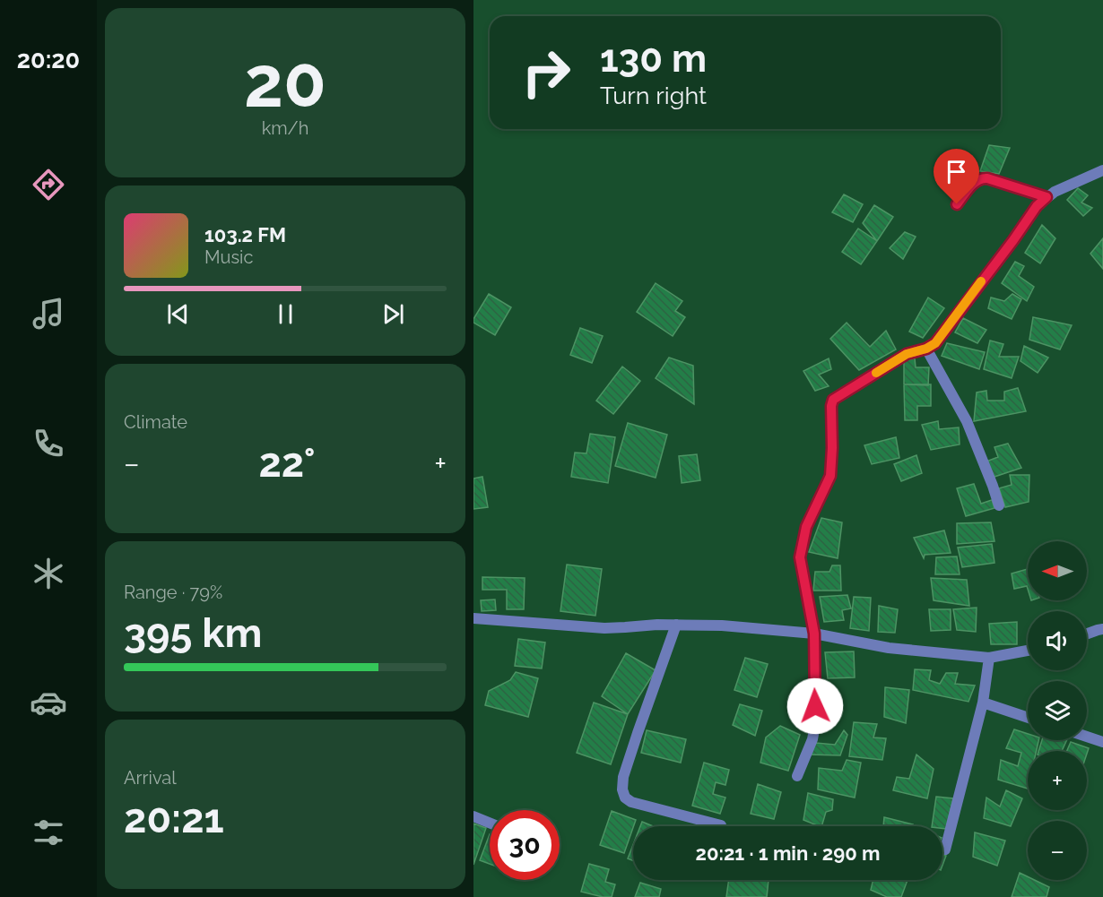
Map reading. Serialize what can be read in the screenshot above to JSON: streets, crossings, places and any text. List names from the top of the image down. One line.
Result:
{"north":"left","page":{"tabs":"20:20","tile":[["20","km/h"],"Climate",["Range · 79%","395 km"],["Arrival","20:21"]],"turn":["130 m","Turn right"],"song":["103.2 FM","Music"],"heat":["−","22°","+"],"map_buttons":["+","−"],"limit":"30","trip":"20:21 · 1 min · 290 m"}}
